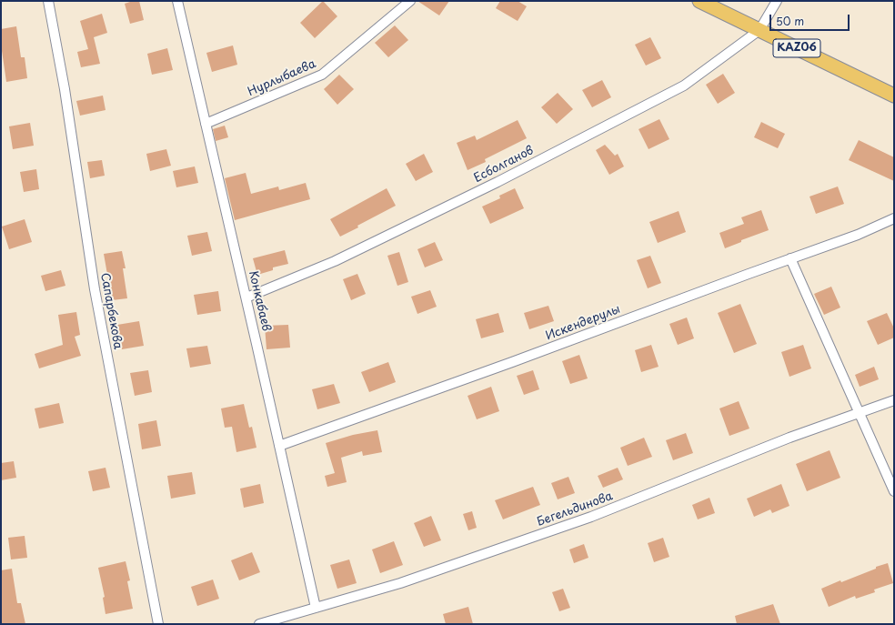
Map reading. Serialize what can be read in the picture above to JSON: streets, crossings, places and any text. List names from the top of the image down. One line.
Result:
{"streets":{"main road":["KAZ06"],"street":["Нурлыбаева","Есболганов","Конкабаев","Сапарбекова","Искендерулы","Бегельдинова"]},"crossings":[["KAZ06","Есболганов"],["Нурлыбаева","Конкабаев"],["Есболганов","Конкабаев"],["Конкабаев","Искендерулы"],["Конкабаев","Бегельдинова"]],"scale_bar":"50 m"}
